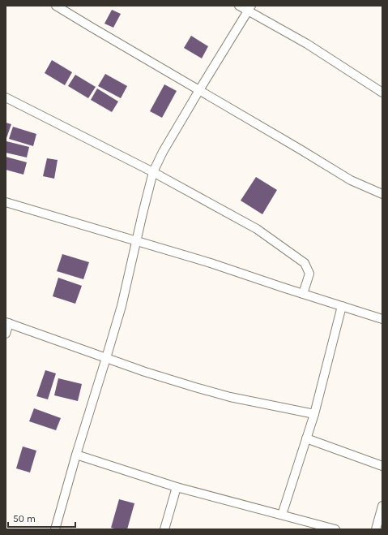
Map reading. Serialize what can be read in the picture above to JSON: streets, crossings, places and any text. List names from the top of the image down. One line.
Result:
{"scale_bar":"50 m"}
